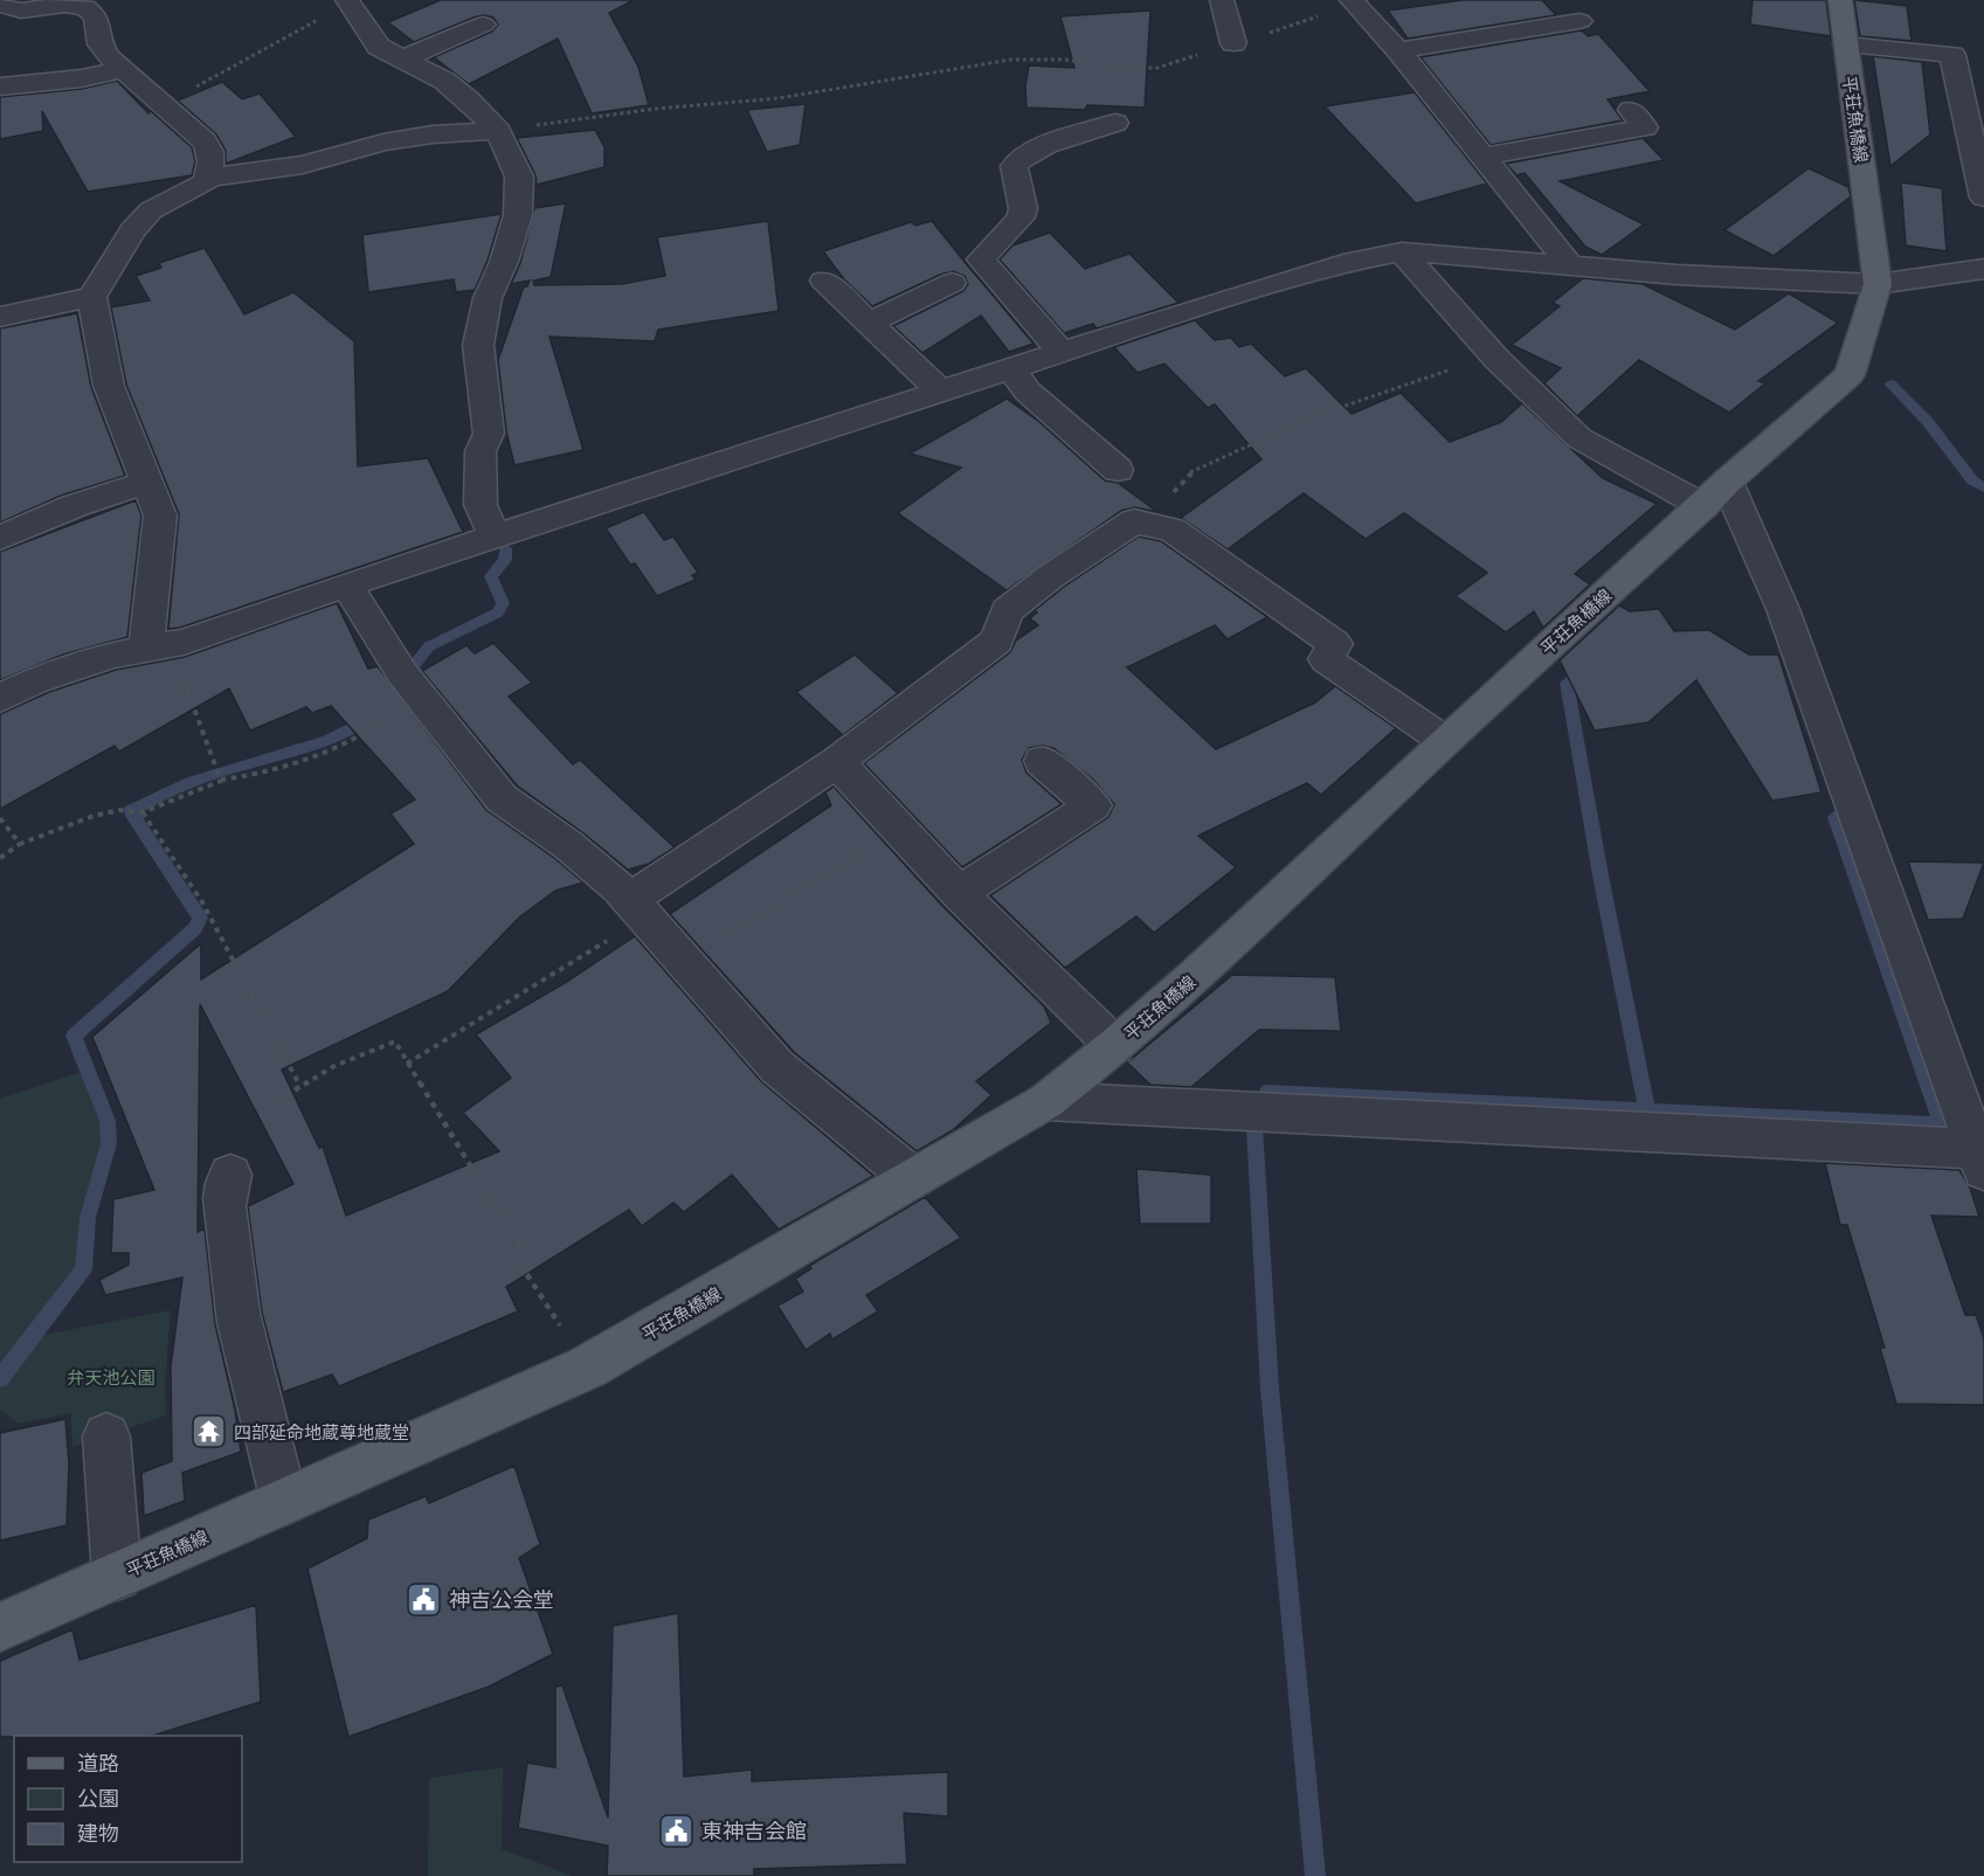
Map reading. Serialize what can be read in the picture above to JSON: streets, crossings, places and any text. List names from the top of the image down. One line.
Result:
{"streets":{"main road":["平荘魚橋線"]},"parks":["弁天池公園"],"places":{"temple":["四部延命地蔵尊地蔵堂"],"public building":["神吉公会堂","東神吉会館"]},"legend":["道路","公園","建物"]}
